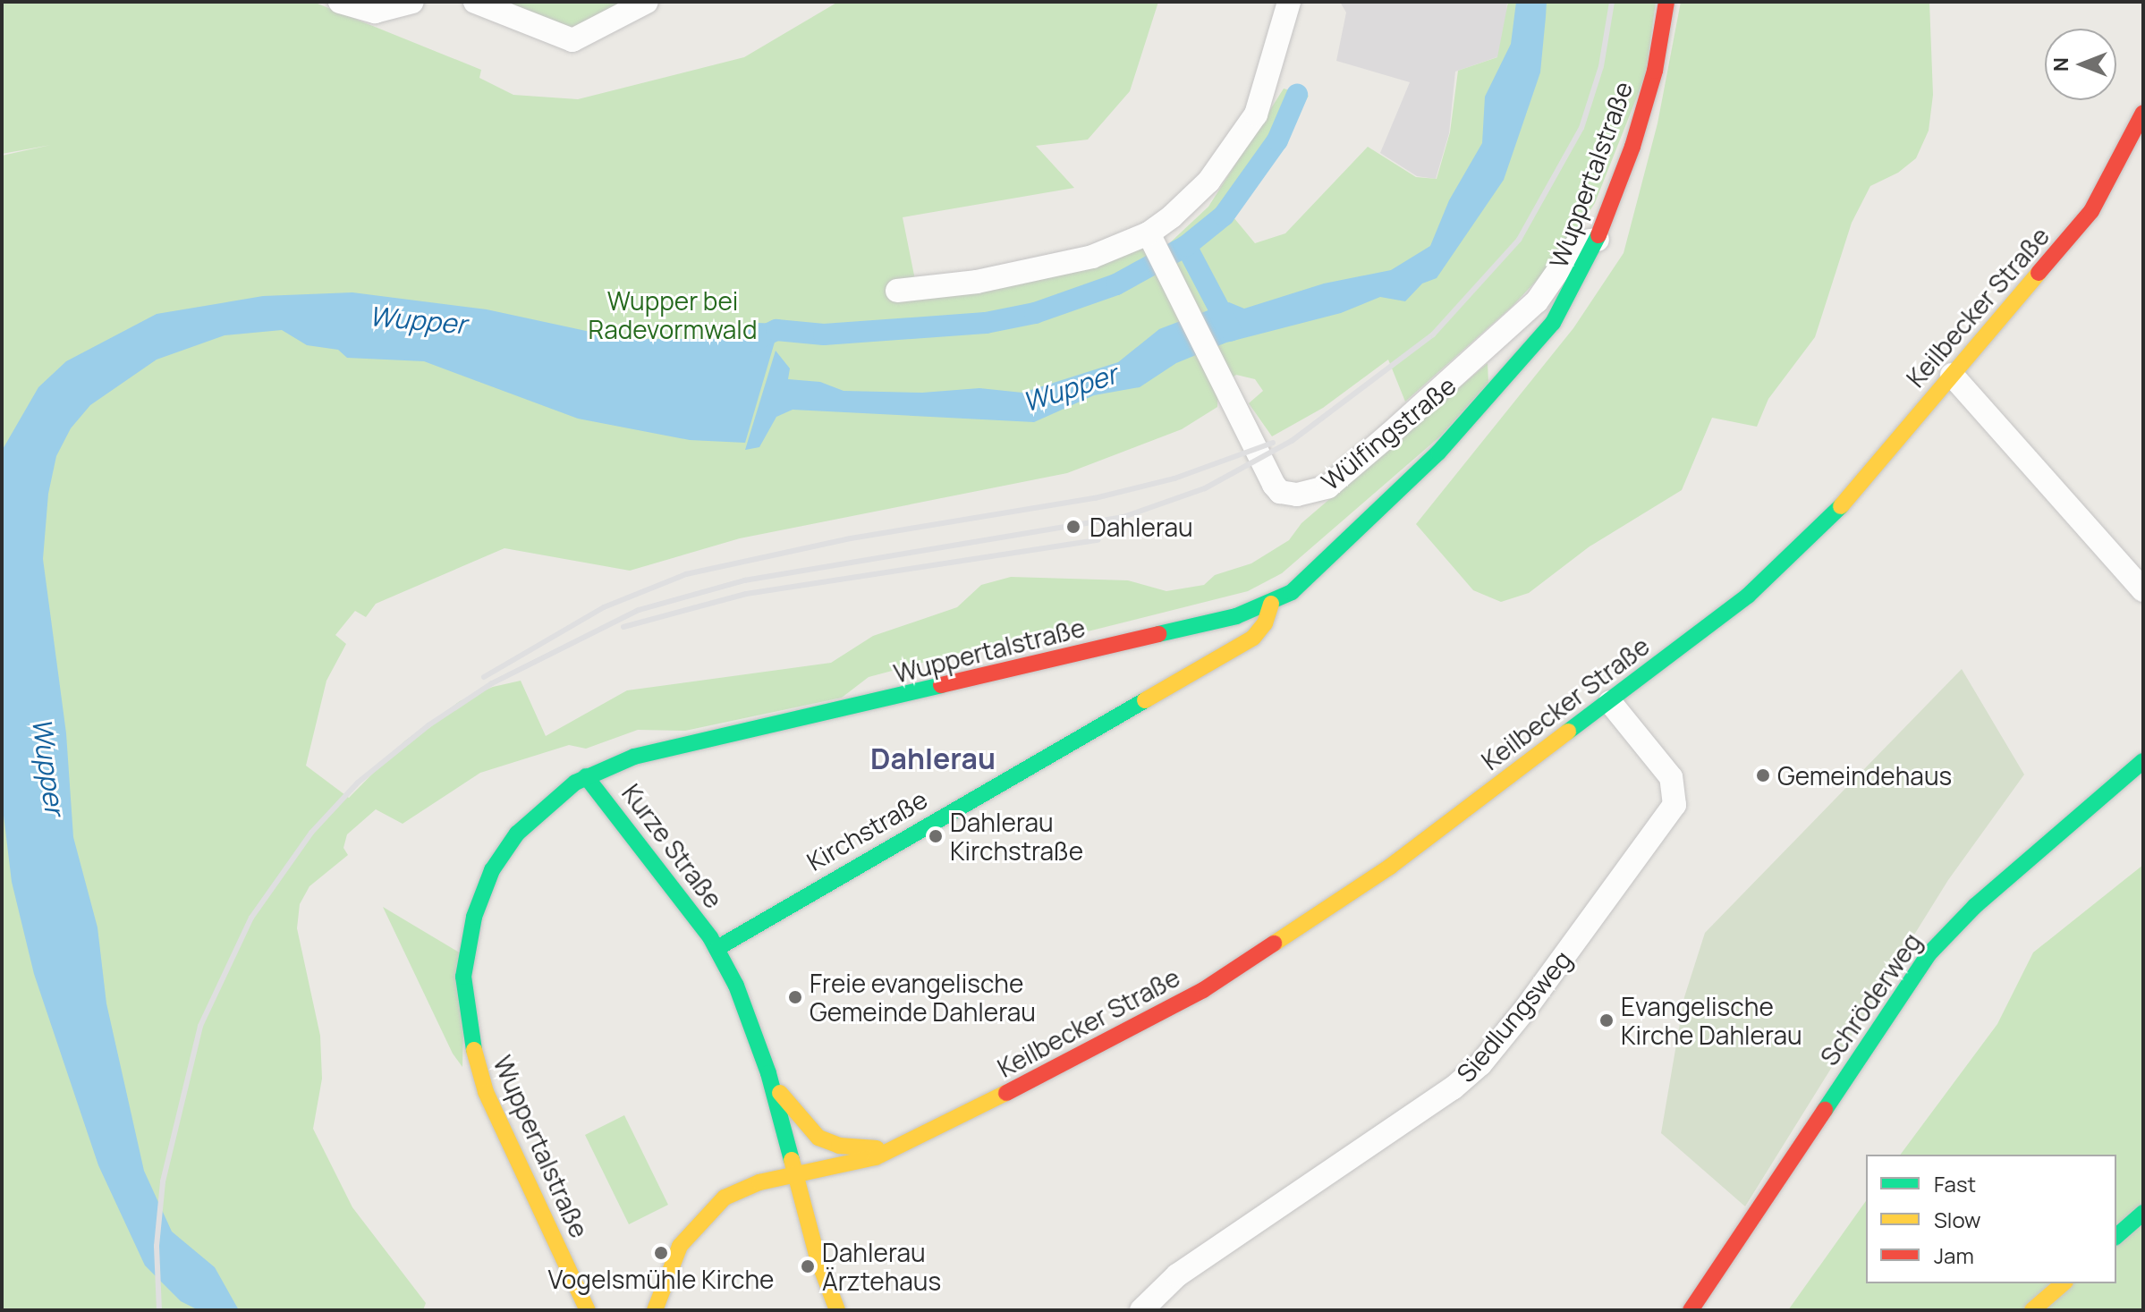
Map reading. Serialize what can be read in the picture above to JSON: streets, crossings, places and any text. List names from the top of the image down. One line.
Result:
{"streets":{"main road":["Wuppertalstraße","Keilbecker Straße","Kirchstraße","Kurze Straße","Schröderweg"],"street":["Wülfingstraße","Siedlungsweg"]},"crossings":[["Wuppertalstraße","Wülfingstraße"],["Wuppertalstraße","Kirchstraße"],["Wuppertalstraße","Kurze Straße"],["Keilbecker Straße","Siedlungsweg"],["Kirchstraße","Kurze Straße"]],"districts":["Dahlerau"],"water":["Wupper"],"parks":["Wupper bei Radevormwald"],"places":["Dahlerau","Gemeindehaus","Dahlerau Kirchstraße","Freie evangelische Gemeinde Dahlerau","Evangelische Kirche Dahlerau","Vogelsmühle Kirche","Dahlerau Ärztehaus"],"legend":["Fast","Slow","Jam"],"north":"left"}
